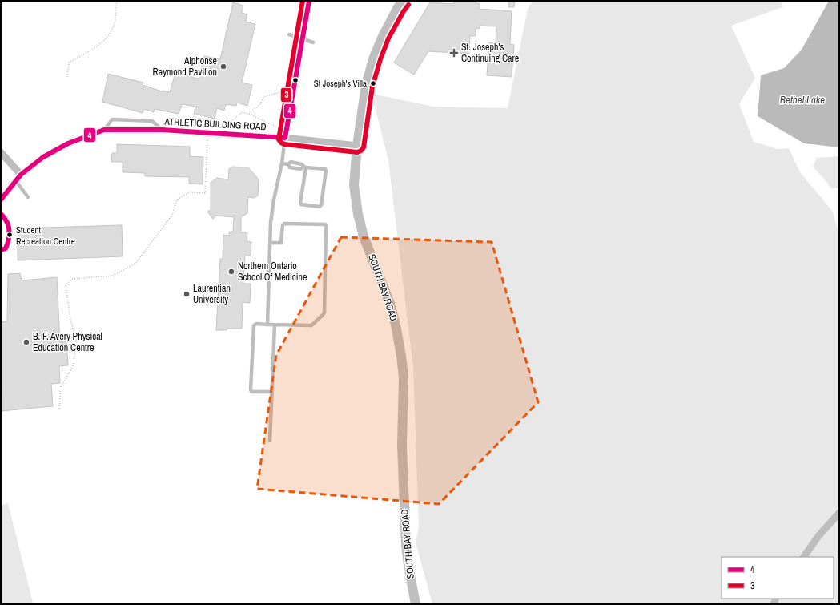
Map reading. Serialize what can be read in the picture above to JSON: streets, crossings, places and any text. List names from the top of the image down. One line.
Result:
{"streets":{"street":["ATHLETIC BUILDING ROAD","SOUTH BAY ROAD"]},"crossings":[["ATHLETIC BUILDING ROAD","SOUTH BAY ROAD"]],"water":["Bethel Lake"],"places":{"health":["St. Joseph's Continuing Care"],"other":["Alphonse Raymond Pavilion","St Joseph's Villa","Student Recreation Centre","Northern Ontario School Of Medicine","Laurentian University","B. F. Avery Physical Education Centre"]},"lines":["transit line 4","transit line 3"],"legend":["4","3"]}
